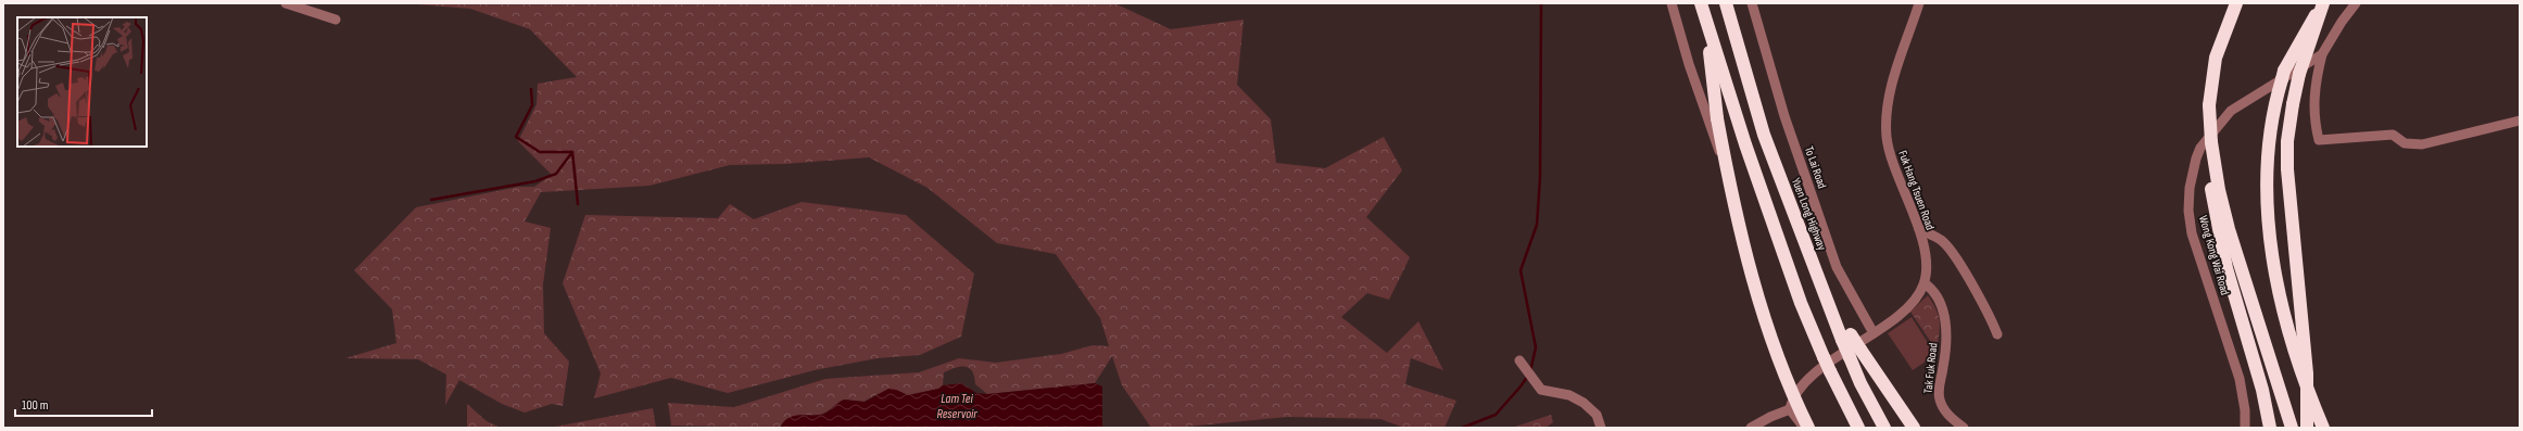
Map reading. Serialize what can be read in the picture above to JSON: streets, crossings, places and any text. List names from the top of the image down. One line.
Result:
{"streets":{"highway":["Yuen Long Highway"],"street":["To Lai Road","Fuk Hang Tsuen Road","Wong Kong Wai Road","Tak Fuk Road"]},"crossings":[["Fuk Hang Tsuen Road","Tak Fuk Road"]],"water":["Lam Tei Reservoir"],"scale_bar":"100 m"}
